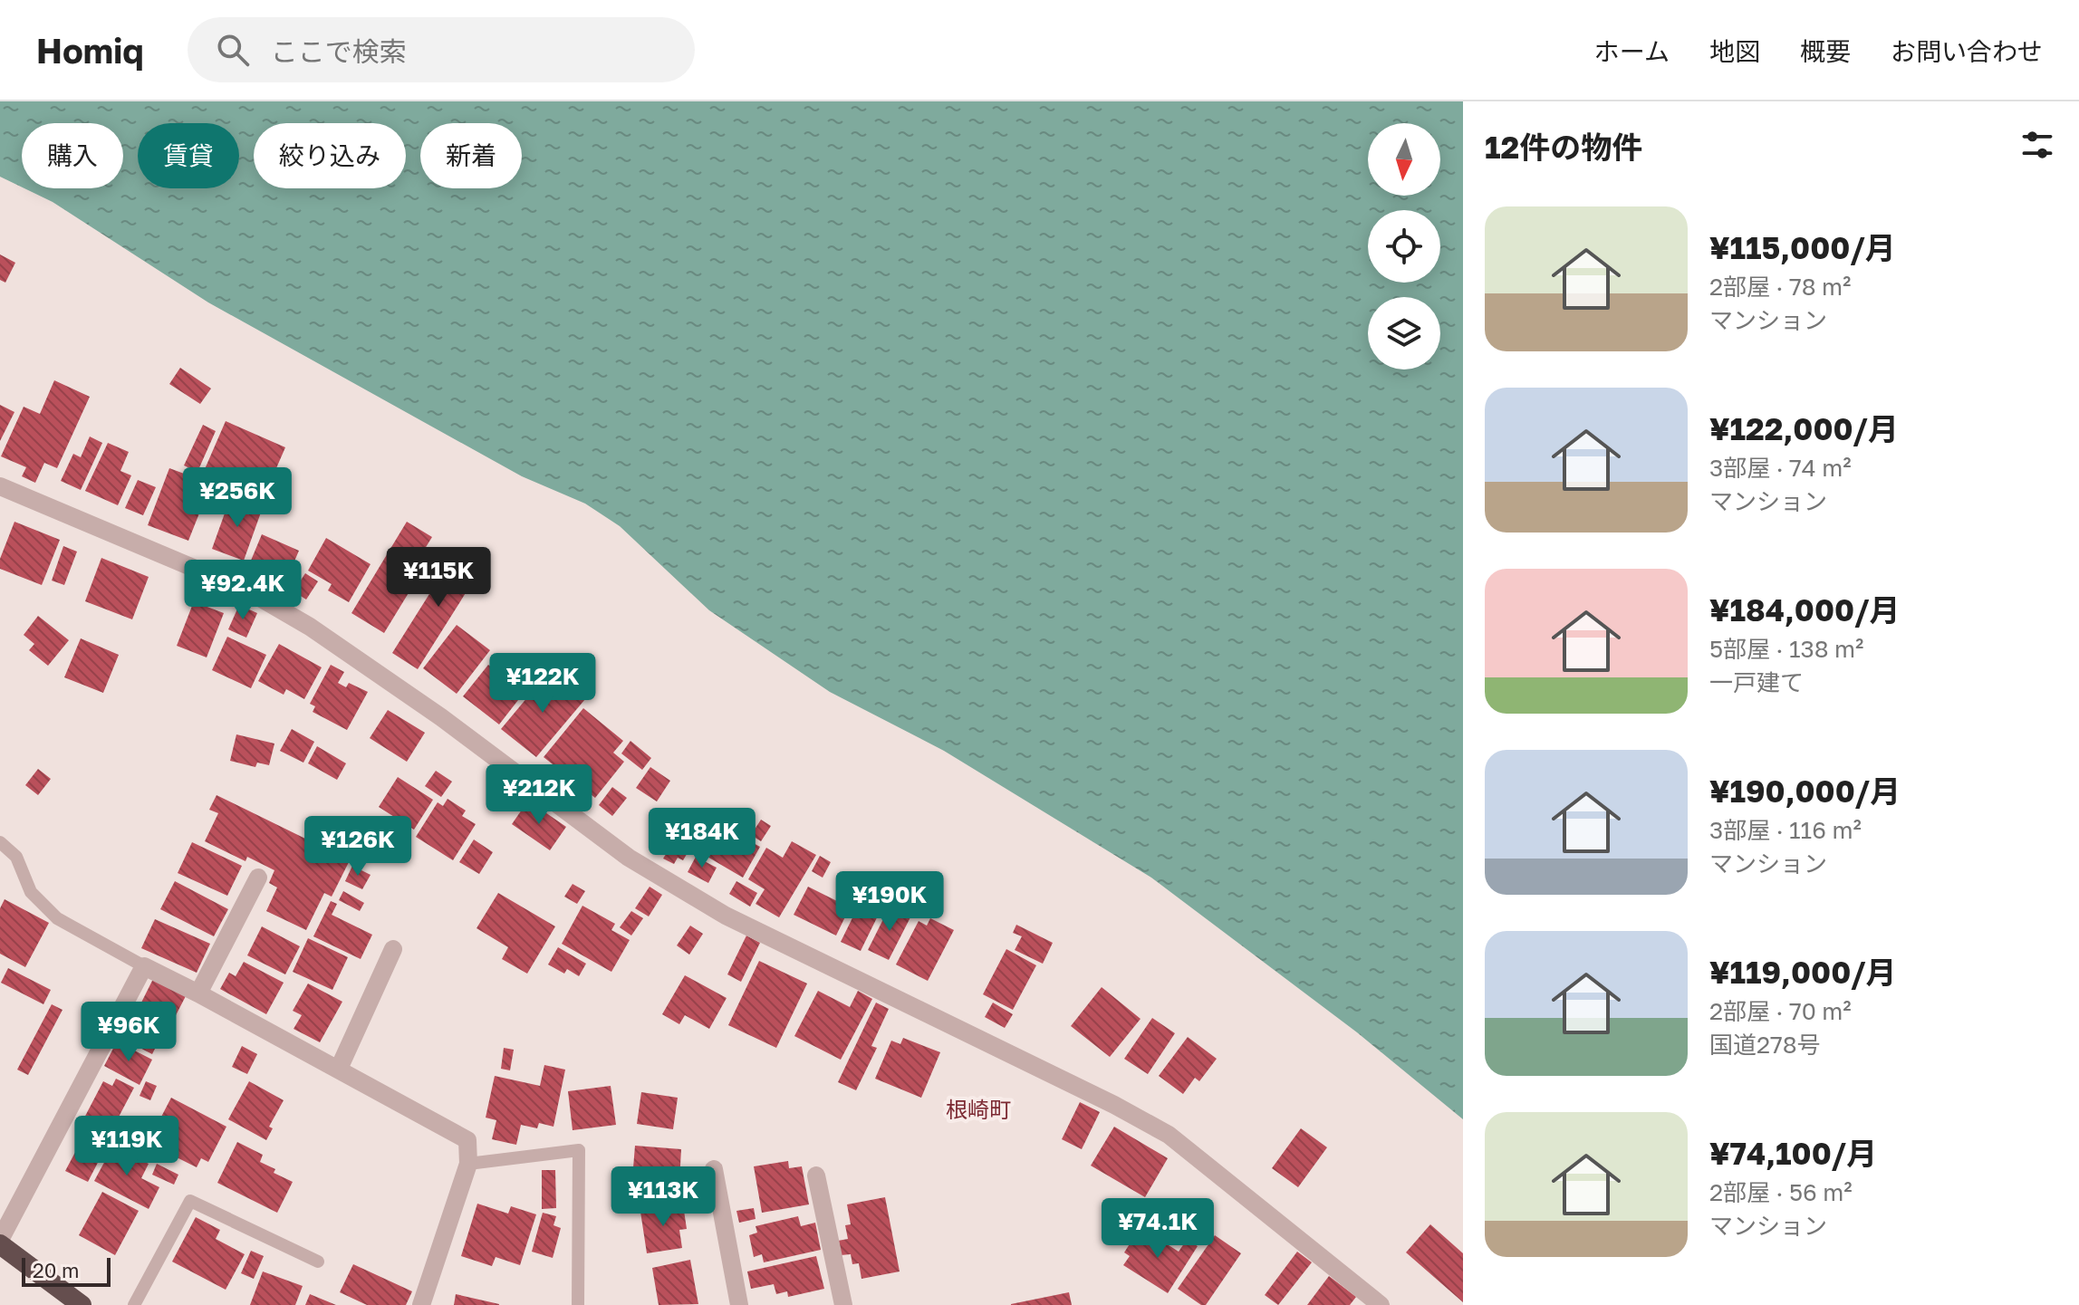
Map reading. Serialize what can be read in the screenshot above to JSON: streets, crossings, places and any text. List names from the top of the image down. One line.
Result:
{"districts":["根崎町"],"scale_bar":"20 m","north":"bottom","page":{"header":"Homiq","search":"ここで検索","nav":["ホーム","地図","概要","お問い合わせ"],"heading":"12件の物件","chip":["購入","賃貸","絞り込み","新着"],"list":[{"name":"¥115,000/月","note":"2部屋 · 78 m² · マンション"},{"name":"¥122,000/月","note":"3部屋 · 74 m² · マンション"},{"name":"¥184,000/月","note":"5部屋 · 138 m² · 一戸建て"},{"name":"¥190,000/月","note":"3部屋 · 116 m² · マンション"},{"name":"¥119,000/月","note":"2部屋 · 70 m² · 国道278号"},{"name":"¥74,100/月","note":"2部屋 · 56 m² · マンション"}],"price":["¥256K","¥115K","¥92.4K","¥122K","¥212K","¥184K","¥126K","¥190K","¥96K","¥119K","¥113K","¥74.1K"],"scale":"20 m"}}
